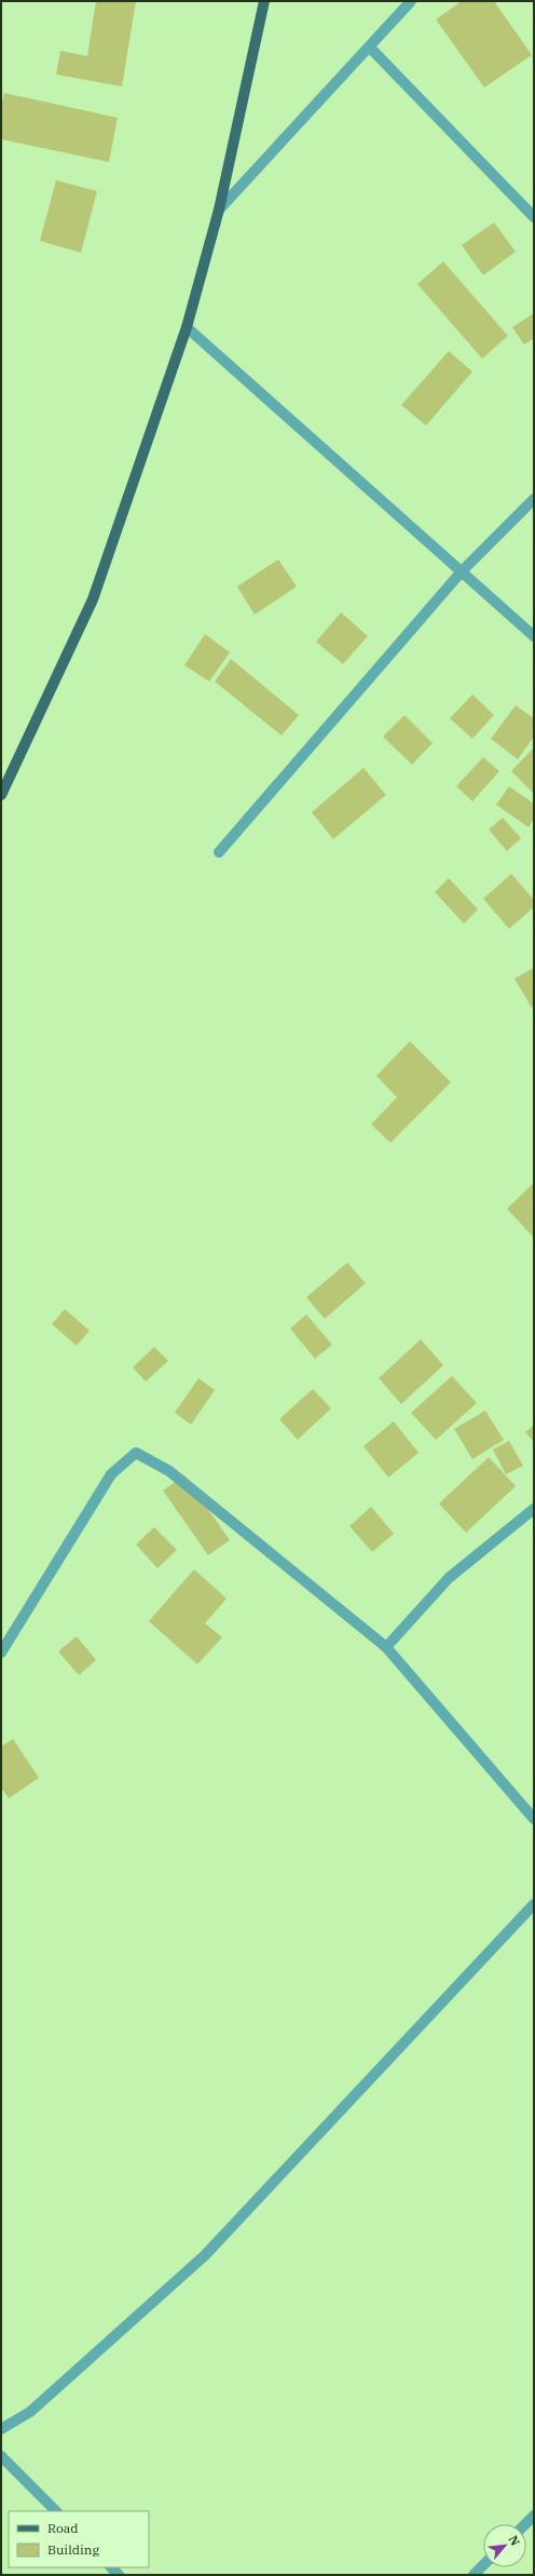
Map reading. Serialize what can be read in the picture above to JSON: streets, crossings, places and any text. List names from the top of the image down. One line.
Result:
{"legend":["Road","Building"],"north":"top right"}
